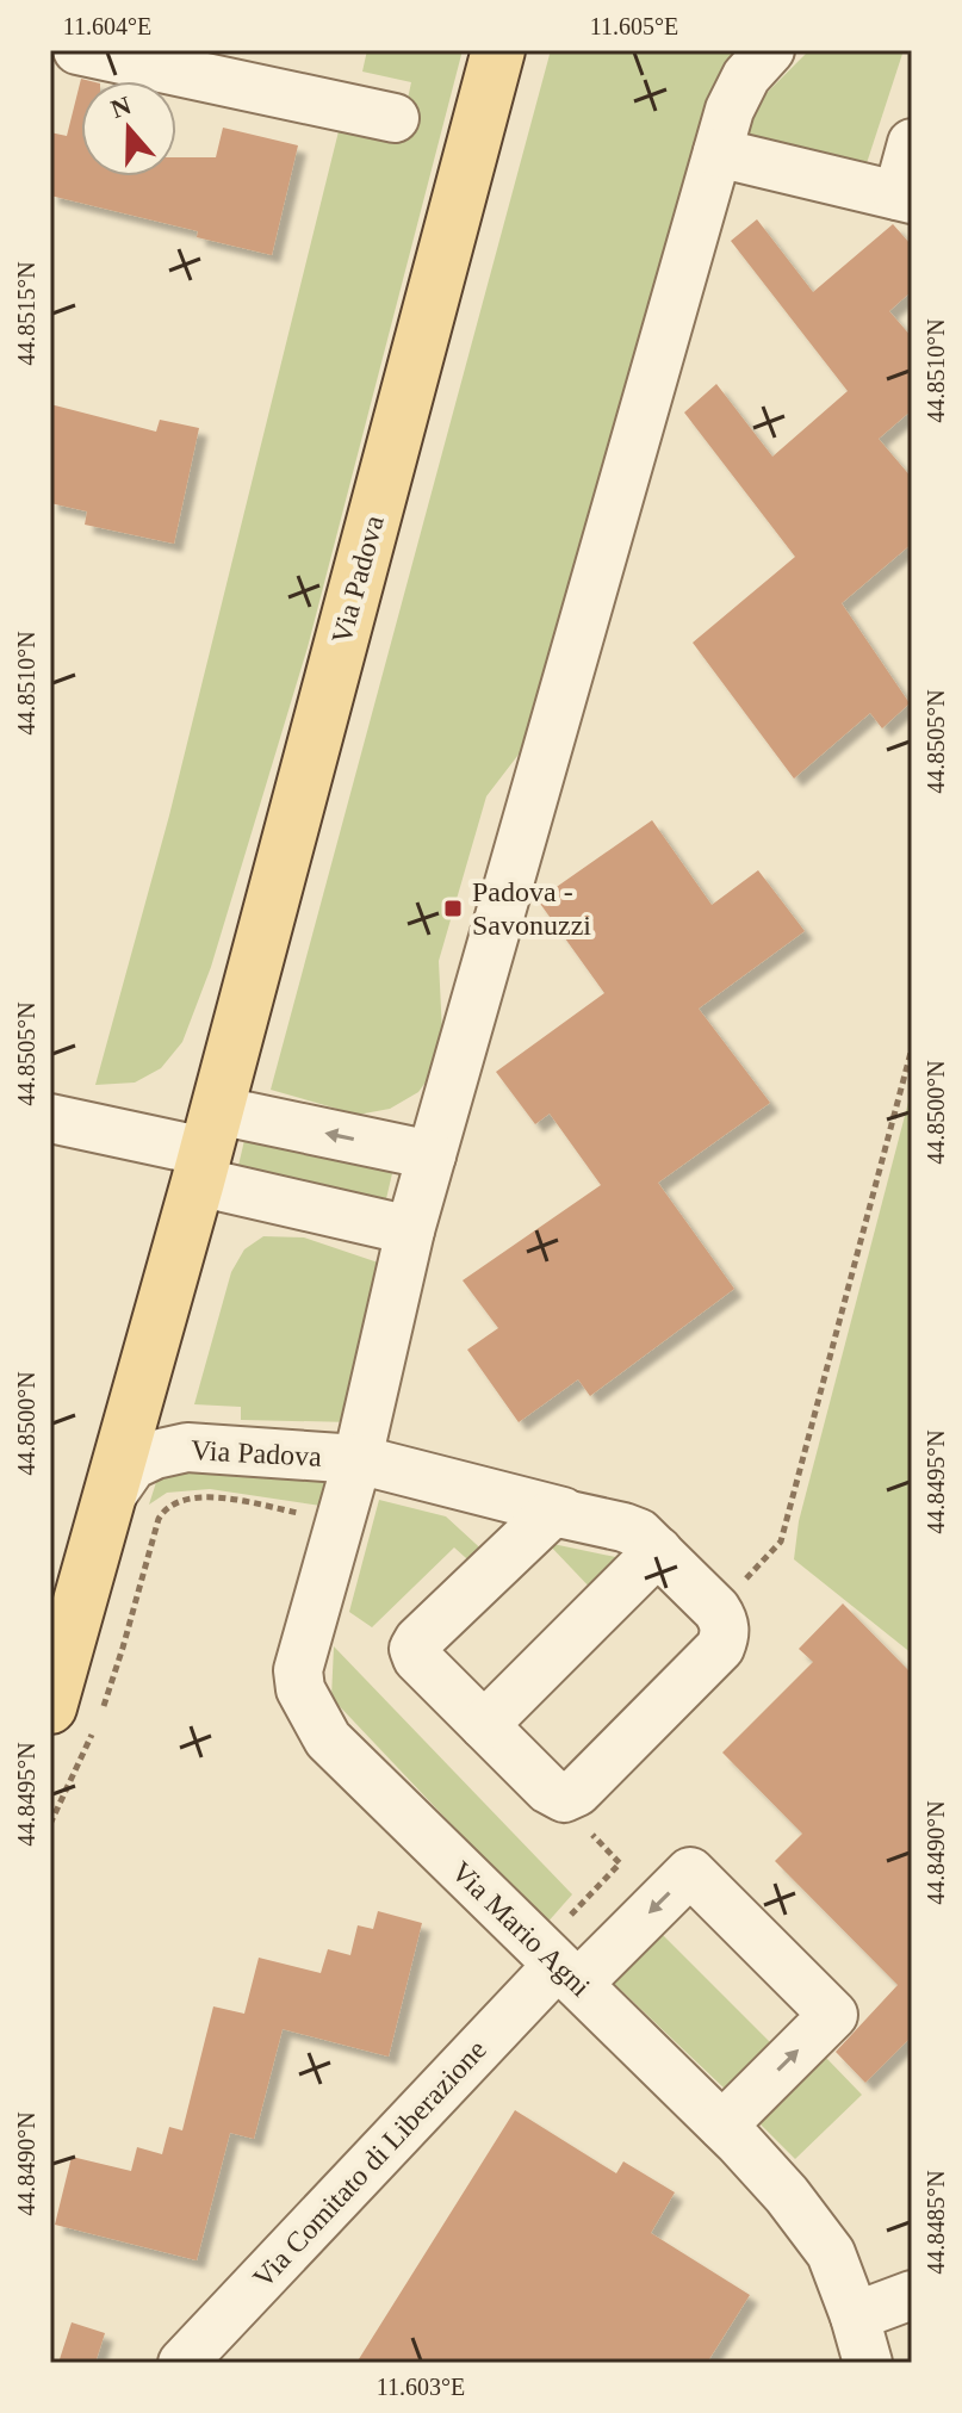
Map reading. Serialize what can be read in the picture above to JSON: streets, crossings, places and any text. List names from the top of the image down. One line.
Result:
{"streets":{"main road":["Via Padova"],"street":["Via Mario Agni","Via Comitato di Liberazione"]},"crossings":[["Via Padova","Via Mario Agni"],["Via Mario Agni","Via Comitato di Liberazione"]],"places":{"transit":["Padova - Savonuzzi"]},"north":"top","coordinates":["11.604°E","11.605°E","44.8515°N","44.8510°N","44.8505°N","44.8500°N","44.8495°N","44.8490°N","44.8485°N","11.603°E"]}
